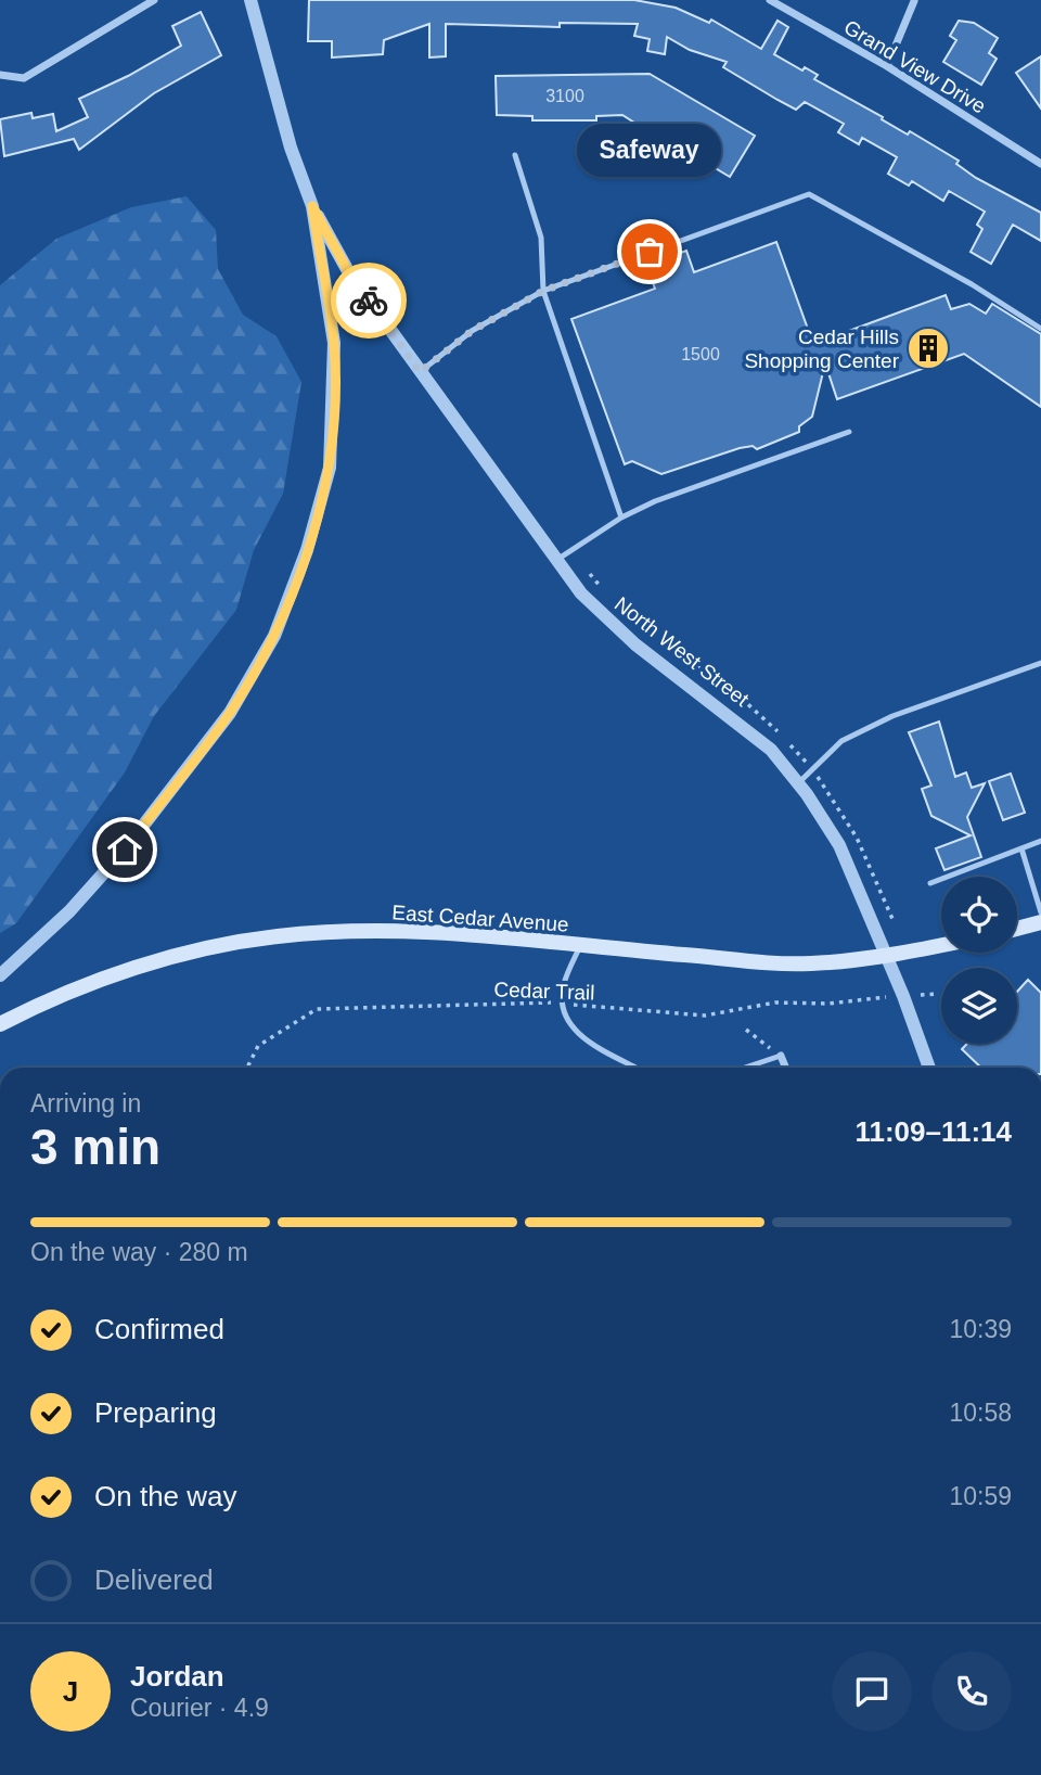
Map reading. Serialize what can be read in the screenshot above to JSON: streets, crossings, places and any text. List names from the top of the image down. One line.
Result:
{"streets":{"main road":["East Cedar Avenue"],"street":["Grand View Drive","North West Street"],"path":["Cedar Trail"]},"crossings":[["North West Street","East Cedar Avenue"]],"places":{"other":["Safeway"],"building":["Cedar Hills Shopping Center"]},"house_numbers":["3100","1500"],"page":{"bubble":"Safeway","heading":["3 min","Arriving in","11:09–11:14"],"panel":["Jordan","Courier · 4.9"],"bar":"On the way · 280 m","list":[["Confirmed","10:39"],["Preparing","10:58"],["On the way","10:59"],"Delivered"],"round":"J"}}
